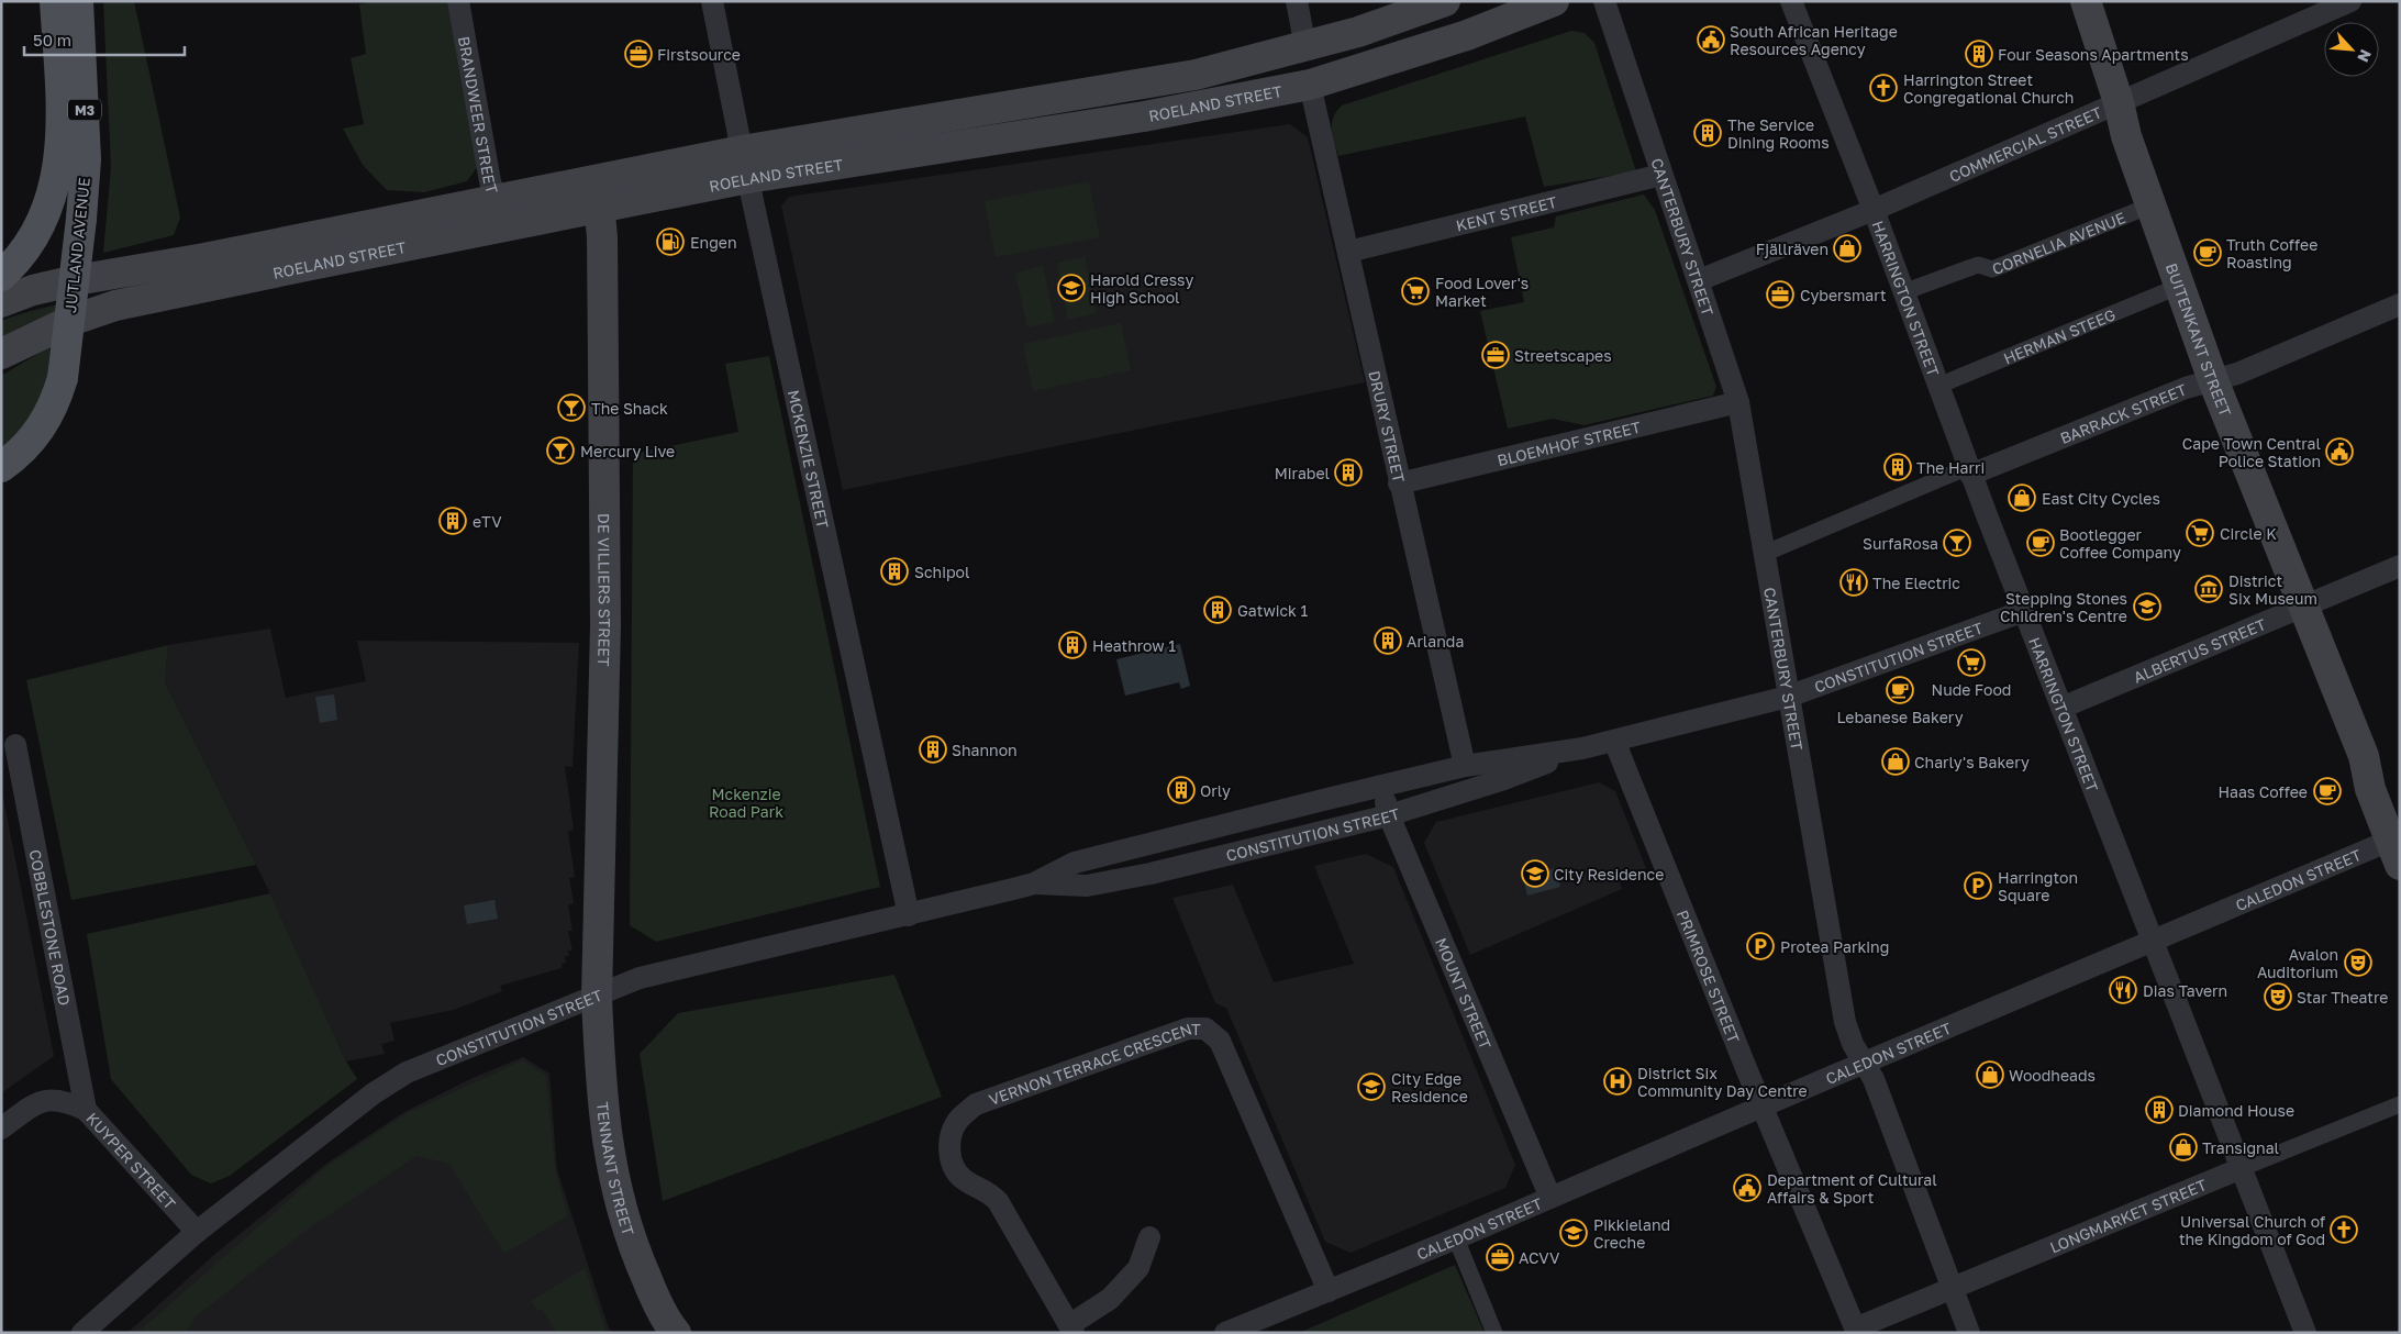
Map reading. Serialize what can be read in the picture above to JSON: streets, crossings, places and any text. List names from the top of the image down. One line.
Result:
{"streets":{"main road":["ROELAND STREET","M3","JUTLAND AVENUE","BUITENKANT STREET","DE VILLIERS STREET","TENNANT STREET"],"street":["BRANDWEER STREET","COMMERCIAL STREET","KENT STREET","CANTERBURY STREET","CORNELIA AVENUE","HARRINGTON STREET","HERMAN STEEG","BARRACK STREET","DRURY STREET","BLOEMHOF STREET","MCKENZIE STREET","ALBERTUS STREET","CONSTITUTION STREET","CALEDON STREET","COBBLESTONE ROAD","PRIMROSE STREET","MOUNT STREET","VERNON TERRACE CRESCENT","KUYPER STREET","LONGMARKET STREET"]},"crossings":[["ROELAND STREET","BRANDWEER STREET"],["ROELAND STREET","DRURY STREET"],["ROELAND STREET","MCKENZIE STREET"],["ROELAND STREET","DE VILLIERS STREET"],["COMMERCIAL STREET","CANTERBURY STREET"],["COMMERCIAL STREET","HARRINGTON STREET"],["COMMERCIAL STREET","BUITENKANT STREET"],["KENT STREET","CANTERBURY STREET"],["KENT STREET","DRURY STREET"],["CANTERBURY STREET","BARRACK STREET"],["CANTERBURY STREET","BLOEMHOF STREET"],["CANTERBURY STREET","CONSTITUTION STREET"],["CANTERBURY STREET","CALEDON STREET"],["CANTERBURY STREET","LONGMARKET STREET"],["CORNELIA AVENUE","HARRINGTON STREET"],["CORNELIA AVENUE","BUITENKANT STREET"],["HARRINGTON STREET","HERMAN STEEG"],["HARRINGTON STREET","BARRACK STREET"],["HARRINGTON STREET","ALBERTUS STREET"],["HARRINGTON STREET","CONSTITUTION STREET"],["HARRINGTON STREET","CALEDON STREET"],["HARRINGTON STREET","LONGMARKET STREET"],["HERMAN STEEG","BUITENKANT STREET"],["BUITENKANT STREET","BARRACK STREET"],["BUITENKANT STREET","ALBERTUS STREET"],["BUITENKANT STREET","CALEDON STREET"],["DRURY STREET","BLOEMHOF STREET"],["DRURY STREET","CONSTITUTION STREET"],["MCKENZIE STREET","CONSTITUTION STREET"],["DE VILLIERS STREET","CONSTITUTION STREET"],["DE VILLIERS STREET","TENNANT STREET"],["CONSTITUTION STREET","PRIMROSE STREET"],["CONSTITUTION STREET","MOUNT STREET"],["CONSTITUTION STREET","KUYPER STREET"],["CONSTITUTION STREET","TENNANT STREET"],["CALEDON STREET","PRIMROSE STREET"],["CALEDON STREET","MOUNT STREET"],["CALEDON STREET","VERNON TERRACE CRESCENT"],["COBBLESTONE ROAD","KUYPER STREET"],["PRIMROSE STREET","LONGMARKET STREET"]],"parks":["Mckenzie Road Park"],"places":{"public building":["South African Heritage Resources Agency","Cape Town Central Police Station","Department of Cultural Affairs & Sport"],"office":["Firstsource","Cybersmart","Streetscapes","ACVV"],"building":["Four Seasons Apartments","The Service Dining Rooms","The Harri","Mirabel","eTV","Schipol","Gatwick 1","Arlanda","Heathrow 1","Shannon","Orly","Diamond House"],"church":["Harrington Street Congregational Church","Universal Church of the Kingdom of God"],"fuel station":["Engen"],"shop":["Fjällräven","East City Cycles","Charly's Bakery","Woodheads","Transignal"],"cafe":["Truth Coffee Roasting","Bootlegger Coffee Company","Lebanese Bakery","Haas Coffee"],"school or university":["Harold Cressy High School","Stepping Stones Children's Centre","City Residence","City Edge Residence","Pikkieland Creche"],"supermarket":["Food Lover's Market","Circle K","Nude Food"],"bar":["The Shack","Mercury Live","SurfaRosa"],"restaurant":["The Electric","Dias Tavern"],"museum":["District Six Museum"],"parking":["Harrington Square","Protea Parking"],"theatre":["Avalon Auditorium","Star Theatre"],"hospital":["District Six Community Day Centre"]},"scale_bar":"50 m","north":"bottom right"}
